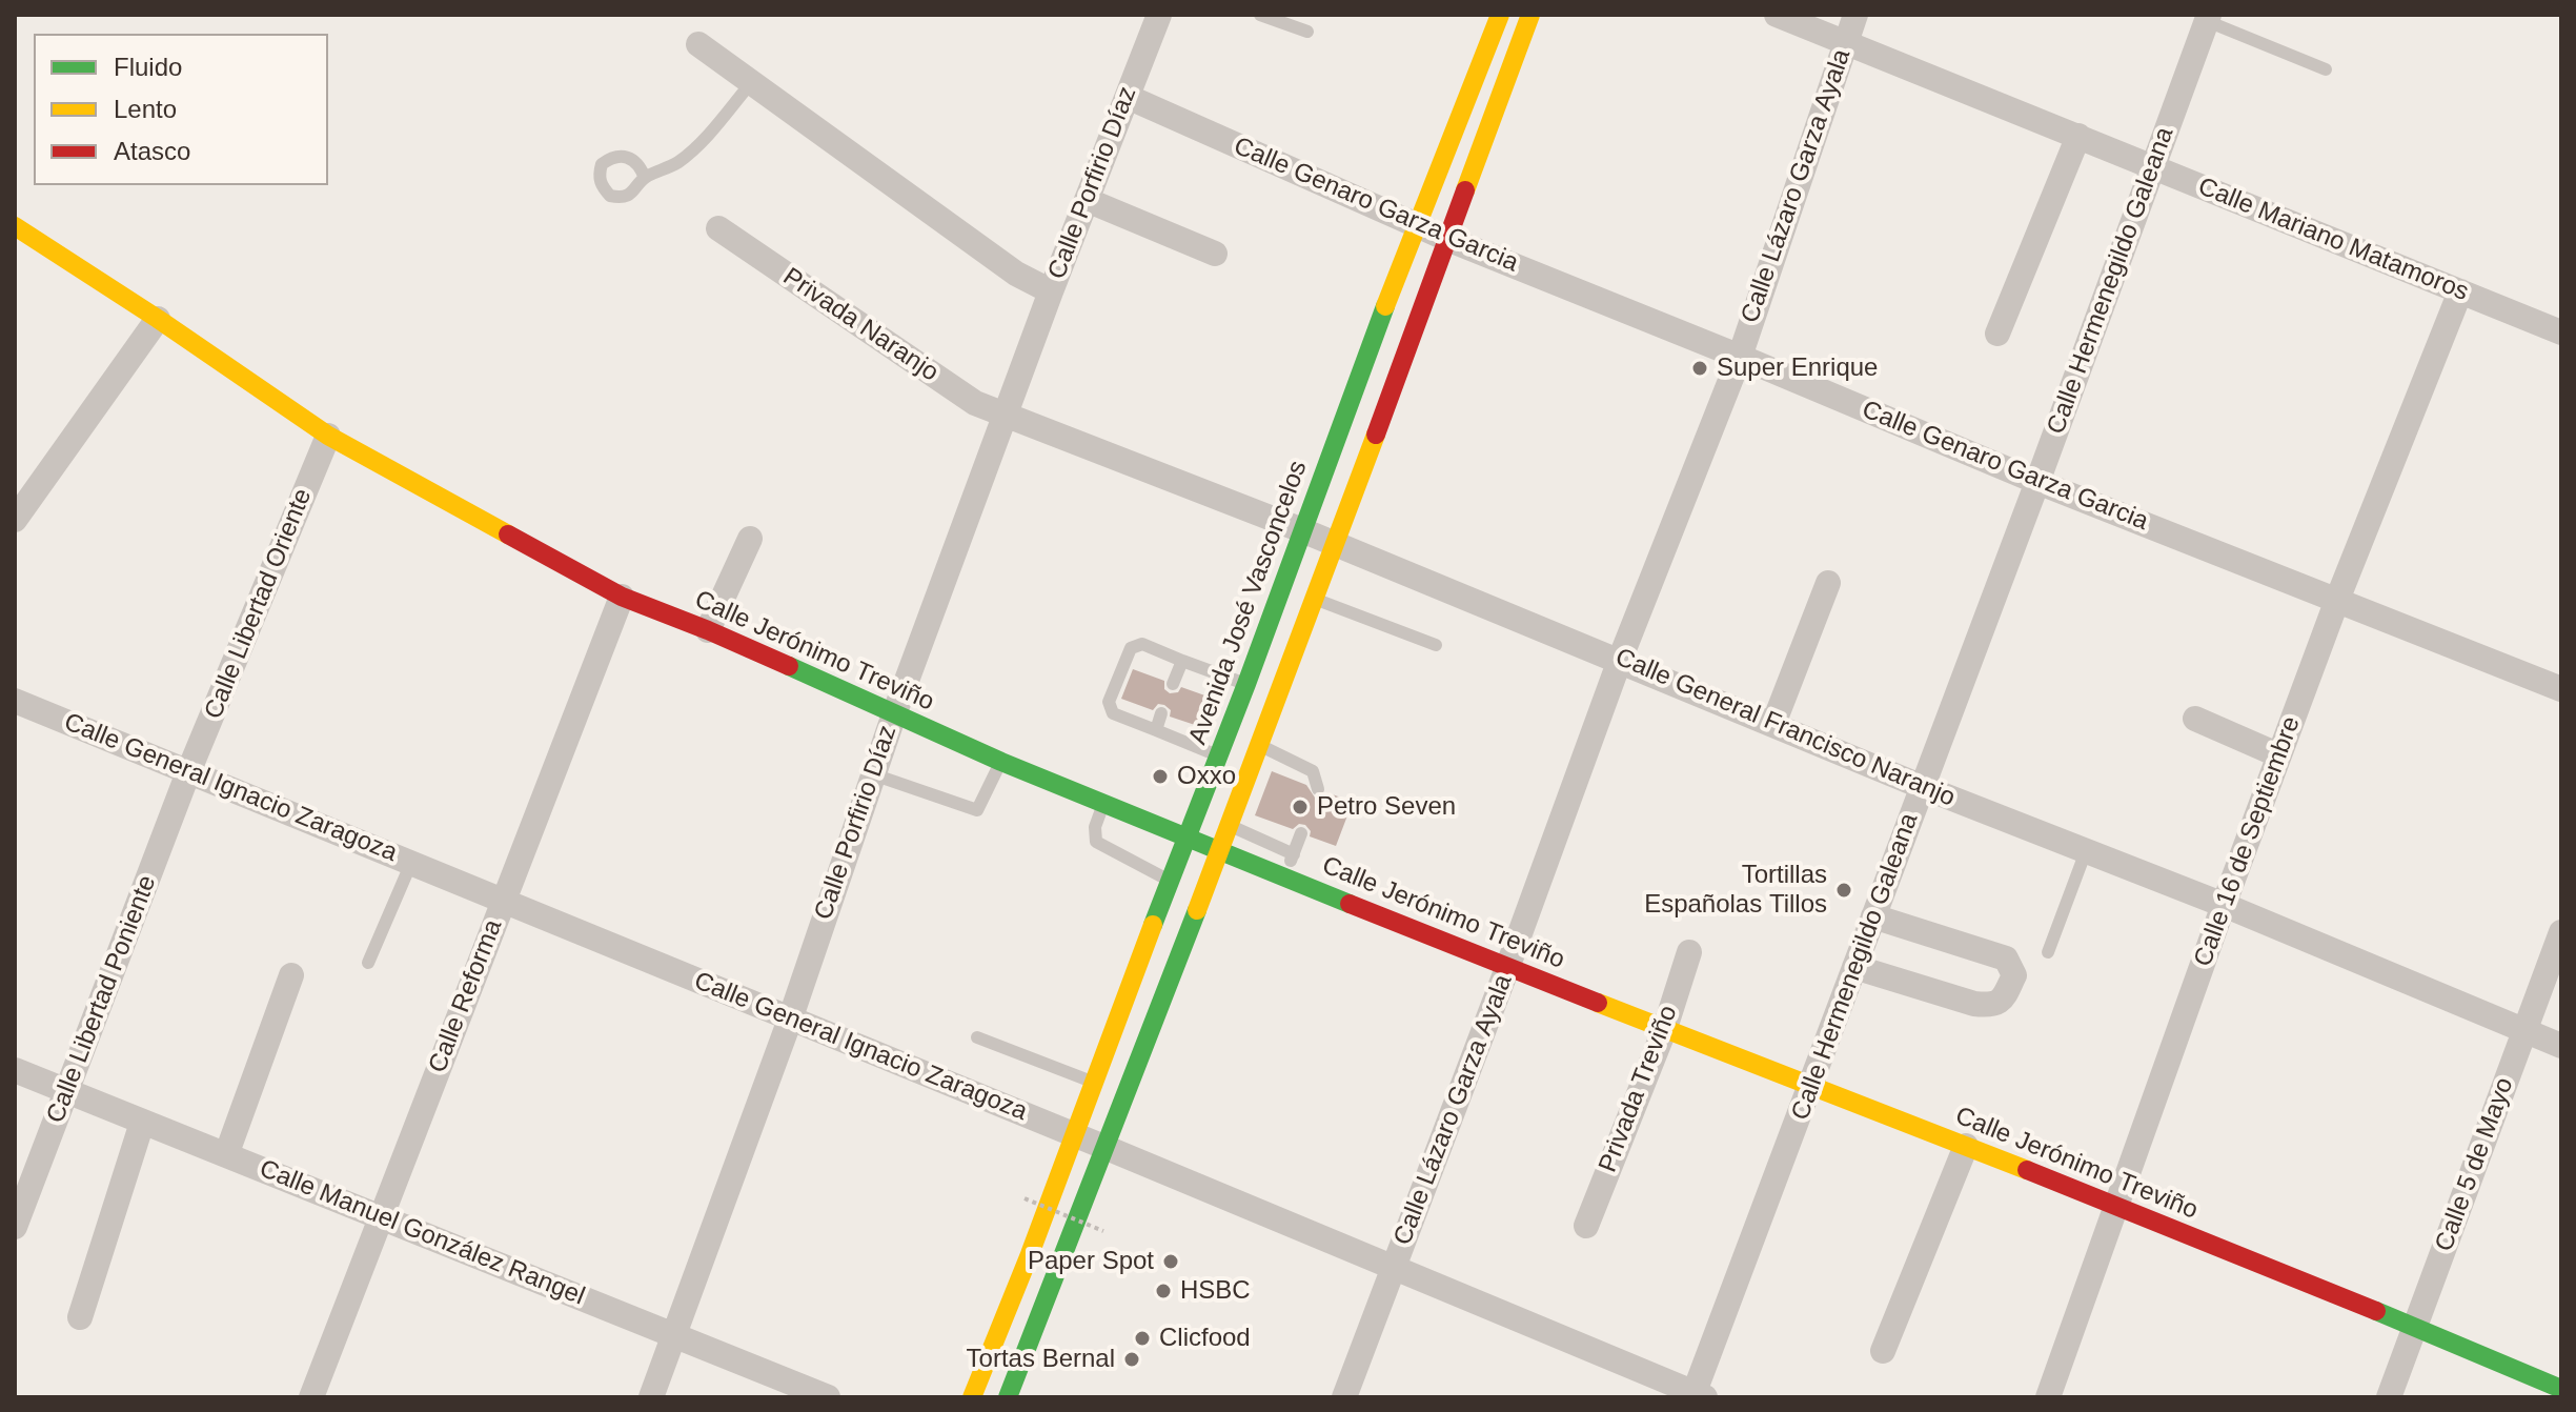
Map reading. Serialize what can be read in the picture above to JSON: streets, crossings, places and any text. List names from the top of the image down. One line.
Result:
{"streets":{"main road":["Avenida José Vasconcelos","Calle Jerónimo Treviño"],"street":["Calle Porfirio Díaz","Calle Lázaro Garza Ayala","Calle Genaro Garza Garcia","Calle Mariano Matamoros","Calle Hermenegildo Galeana","Privada Naranjo","Calle Libertad Oriente","Calle General Francisco Naranjo","Calle General Ignacio Zaragoza","Calle 16 de Septiembre","Calle Reforma","Calle Libertad Poniente","Privada Treviño","Calle 5 de Mayo","Calle Manuel González Rangel"]},"crossings":[["Calle Porfirio Díaz","Calle Genaro Garza Garcia"],["Calle Porfirio Díaz","Privada Naranjo"],["Calle Porfirio Díaz","Calle Jerónimo Treviño"],["Calle Porfirio Díaz","Calle General Francisco Naranjo"],["Calle Porfirio Díaz","Calle General Ignacio Zaragoza"],["Calle Porfirio Díaz","Calle Manuel González Rangel"],["Calle Lázaro Garza Ayala","Calle Genaro Garza Garcia"],["Calle Lázaro Garza Ayala","Calle Mariano Matamoros"],["Calle Lázaro Garza Ayala","Calle Jerónimo Treviño"],["Calle Lázaro Garza Ayala","Calle General Francisco Naranjo"],["Calle Lázaro Garza Ayala","Calle General Ignacio Zaragoza"],["Calle Genaro Garza Garcia","Calle Hermenegildo Galeana"],["Calle Genaro Garza Garcia","Avenida José Vasconcelos"],["Calle Genaro Garza Garcia","Calle 16 de Septiembre"],["Calle Mariano Matamoros","Calle Hermenegildo Galeana"],["Calle Mariano Matamoros","Calle 16 de Septiembre"],["Calle Hermenegildo Galeana","Calle Jerónimo Treviño"],["Calle Hermenegildo Galeana","Calle General Francisco Naranjo"],["Calle Hermenegildo Galeana","Calle General Ignacio Zaragoza"],["Privada Naranjo","Calle General Francisco Naranjo"],["Avenida José Vasconcelos","Calle Jerónimo Treviño"],["Avenida José Vasconcelos","Calle General Francisco Naranjo"],["Avenida José Vasconcelos","Calle General Ignacio Zaragoza"],["Calle Libertad Oriente","Calle Jerónimo Treviño"],["Calle Libertad Oriente","Calle General Ignacio Zaragoza"],["Calle Libertad Oriente","Calle Libertad Poniente"],["Calle Jerónimo Treviño","Calle 16 de Septiembre"],["Calle Jerónimo Treviño","Calle Reforma"],["Calle Jerónimo Treviño","Privada Treviño"],["Calle Jerónimo Treviño","Calle 5 de Mayo"],["Calle General Francisco Naranjo","Calle 16 de Septiembre"],["Calle General Francisco Naranjo","Calle 5 de Mayo"],["Calle General Ignacio Zaragoza","Calle Reforma"],["Calle General Ignacio Zaragoza","Calle Libertad Poniente"],["Calle Reforma","Calle Manuel González Rangel"],["Calle Libertad Poniente","Calle Manuel González Rangel"]],"places":["Super Enrique","Oxxo","Petro Seven","Tortillas Españolas Tillos","Paper Spot","HSBC","Clicfood","Tortas Bernal"],"legend":["Fluido","Lento","Atasco"]}
